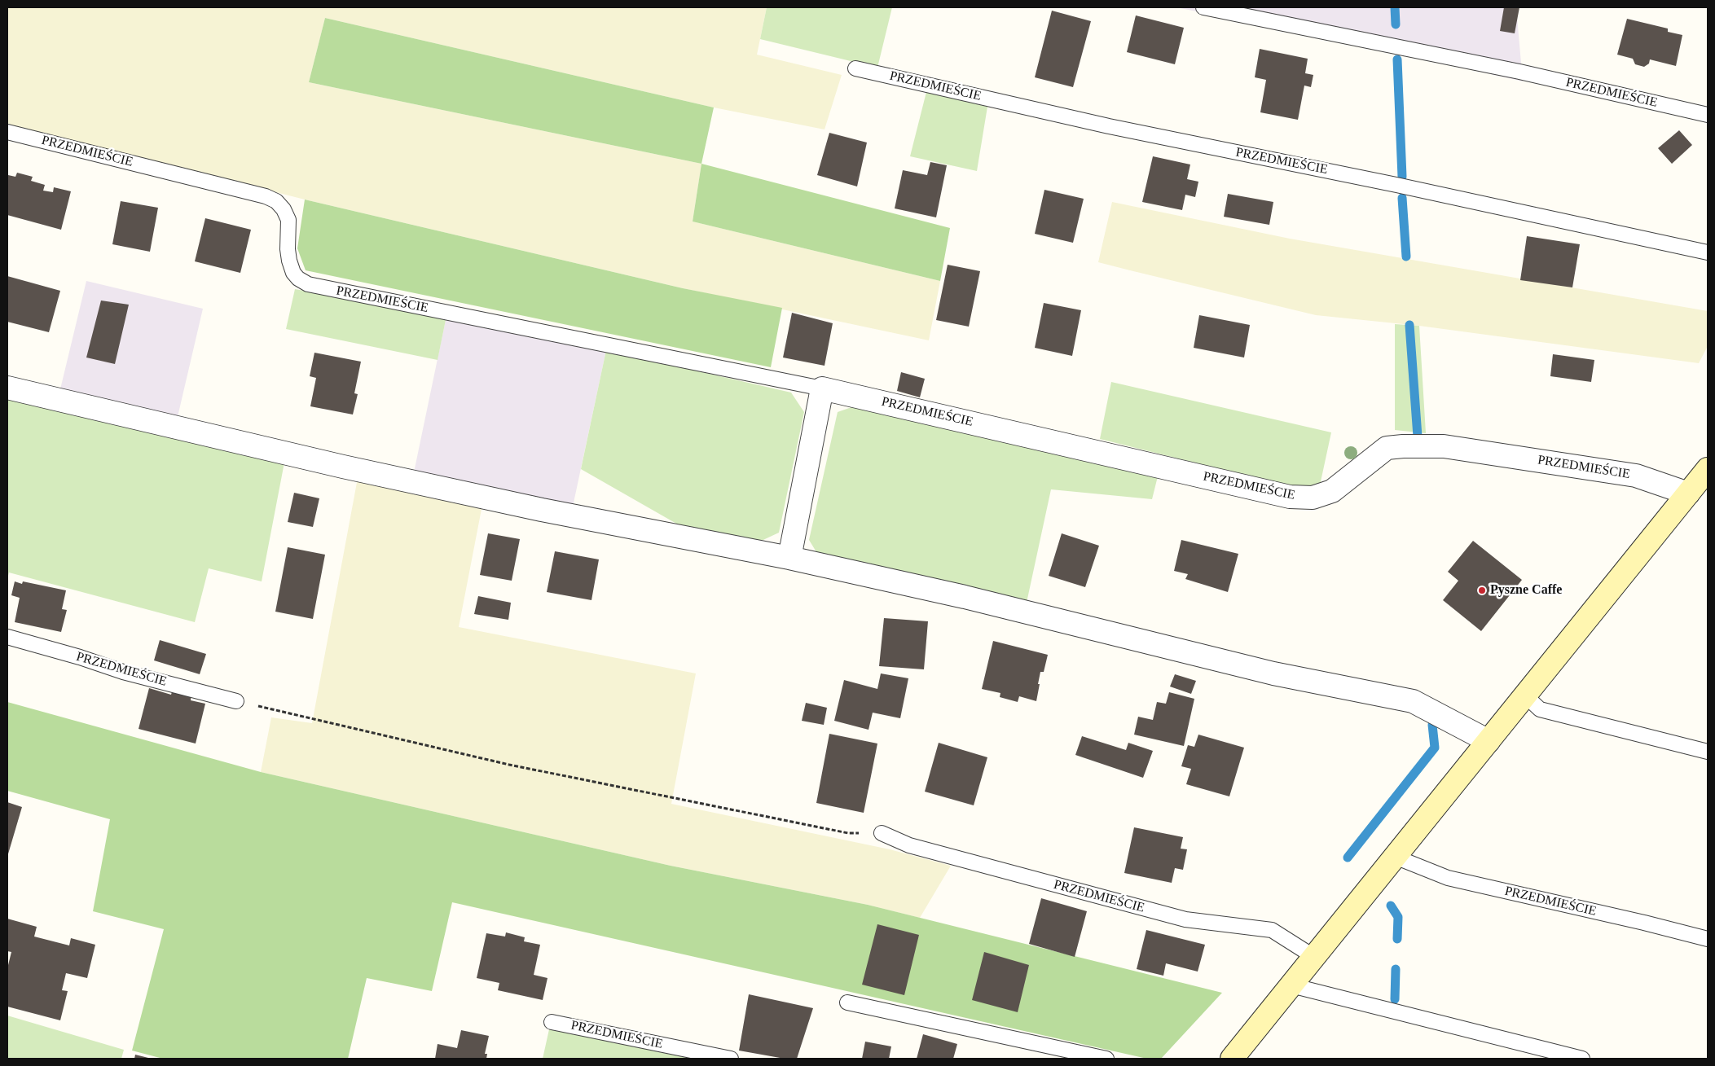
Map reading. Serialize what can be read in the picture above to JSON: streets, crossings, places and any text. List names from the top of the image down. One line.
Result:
{"streets":{"street":["PRZEDMIEŚCIE"]},"places":["Pyszne Caffe"]}
